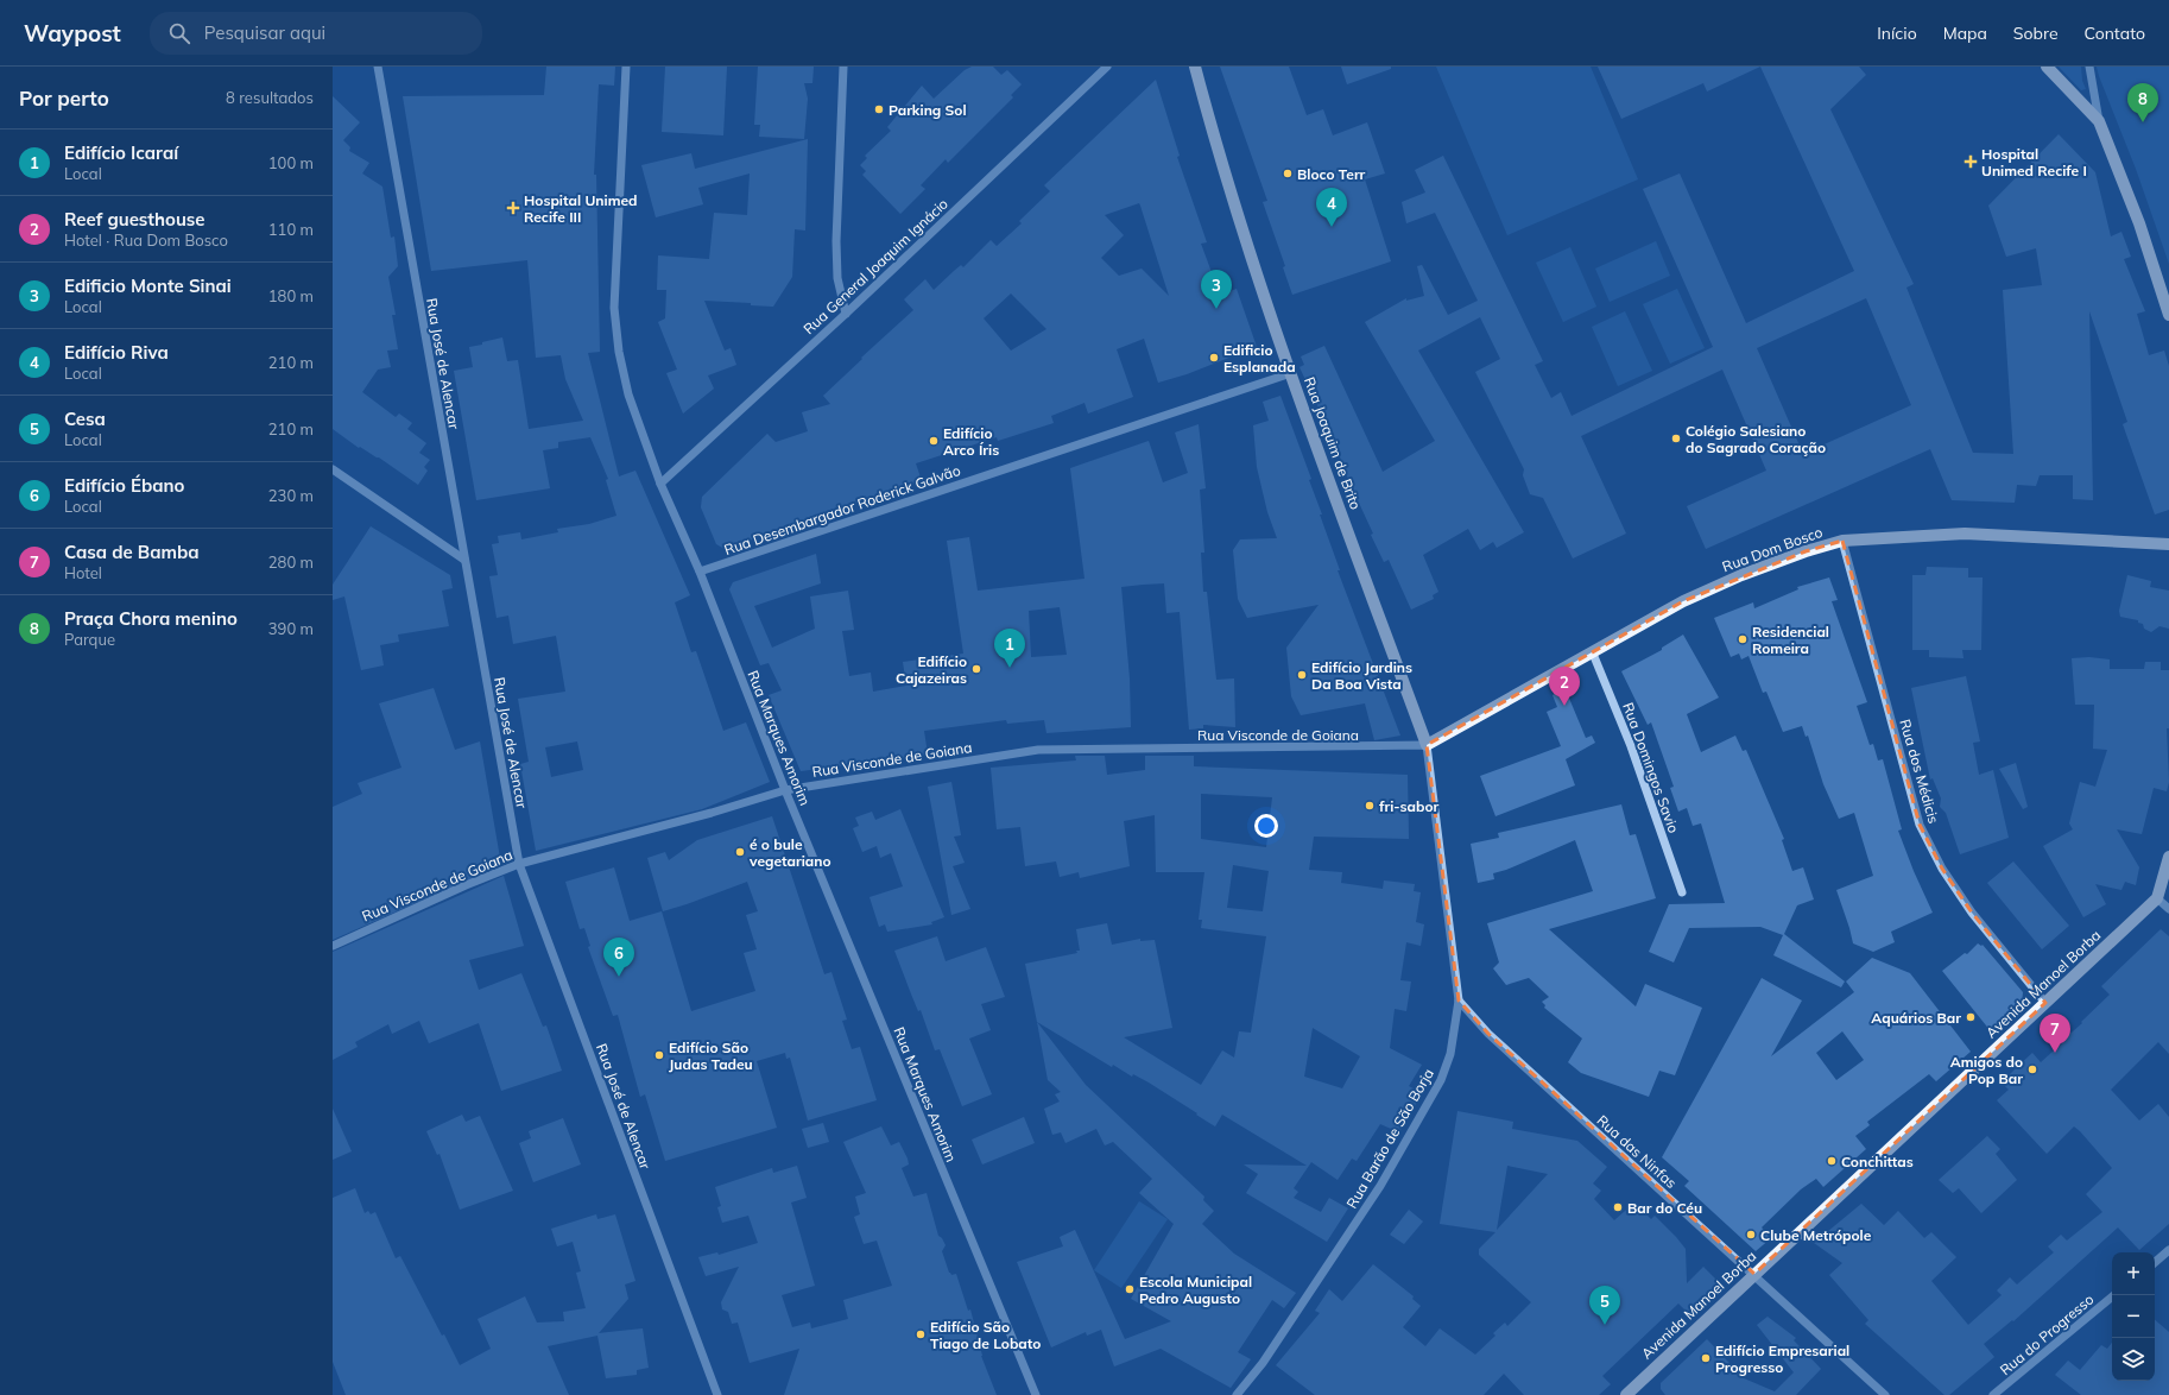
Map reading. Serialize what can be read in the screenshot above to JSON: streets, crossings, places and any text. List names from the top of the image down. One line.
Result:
{"streets":{"main road":["Rua Joaquim de Brito","Rua Dom Bosco","Avenida Manoel Borba"],"street":["Rua General Joaquim Ignácio","Rua José de Alencar","Rua Desembargador Roderick Galvão","Rua Visconde de Goiana","Rua Marques Amorim","Rua Domingos Savio","Rua dos Médicis","Rua Barão de São Borja","Rua das Ninfas","Rua do Progresso"]},"crossings":[["Rua General Joaquim Ignácio","Rua Marques Amorim"],["Rua José de Alencar","Rua Visconde de Goiana"],["Rua Joaquim de Brito","Rua Desembargador Roderick Galvão"],["Rua Joaquim de Brito","Rua Dom Bosco"],["Rua Joaquim de Brito","Rua Visconde de Goiana"],["Rua Joaquim de Brito","Rua Barão de São Borja"],["Rua Desembargador Roderick Galvão","Rua Marques Amorim"],["Rua Dom Bosco","Rua Visconde de Goiana"],["Rua Dom Bosco","Rua Domingos Savio"],["Rua Dom Bosco","Rua dos Médicis"],["Rua Dom Bosco","Rua Barão de São Borja"],["Rua Visconde de Goiana","Rua Marques Amorim"],["Rua Visconde de Goiana","Rua Barão de São Borja"],["Rua dos Médicis","Avenida Manoel Borba"],["Avenida Manoel Borba","Rua das Ninfas"],["Rua Barão de São Borja","Rua das Ninfas"]],"places":{"other":["Parking Sol","Bloco Terr","Edificio Esplanada","Colégio Salesiano do Sagrado Coração","Edifício Arco Íris","Residencial Romeira","Edifício Cajazeiras","Edifício Jardins Da Boa Vista","fri-sabor","é o bule vegetariano","Aquários Bar","Edifício São Judas Tadeu","Amigos do Pop Bar","Conchittas","Bar do Céu","Clube Metrópole","Escola Municipal Pedro Augusto","Edifício São Tiago de Lobato","Edifício Empresarial Progresso"],"health":["Hospital Unimed Recife I","Hospital Unimed Recife III"]},"page":{"header":"Waypost","search":"Pesquisar aqui","nav":["Início","Mapa","Sobre","Contato"],"heading":["Por perto","8 resultados"],"pins":["8","4","3","1","2","6","7","5"],"list":[{"mark":"1","name":"Edifício Icaraí","note":"Local","value":"100 m"},{"mark":"2","name":"Reef guesthouse","note":"Hotel · Rua Dom Bosco","value":"110 m"},{"mark":"3","name":"Edificio Monte Sinai","note":"Local","value":"180 m"},{"mark":"4","name":"Edifício Riva","note":"Local","value":"210 m"},{"mark":"5","name":"Cesa","note":"Local","value":"210 m"},{"mark":"6","name":"Edifício Ébano","note":"Local","value":"230 m"},{"mark":"7","name":"Casa de Bamba","note":"Hotel","value":"280 m"},{"mark":"8","name":"Praça Chora menino","note":"Parque","value":"390 m"}],"map_buttons":["+","−"]}}
